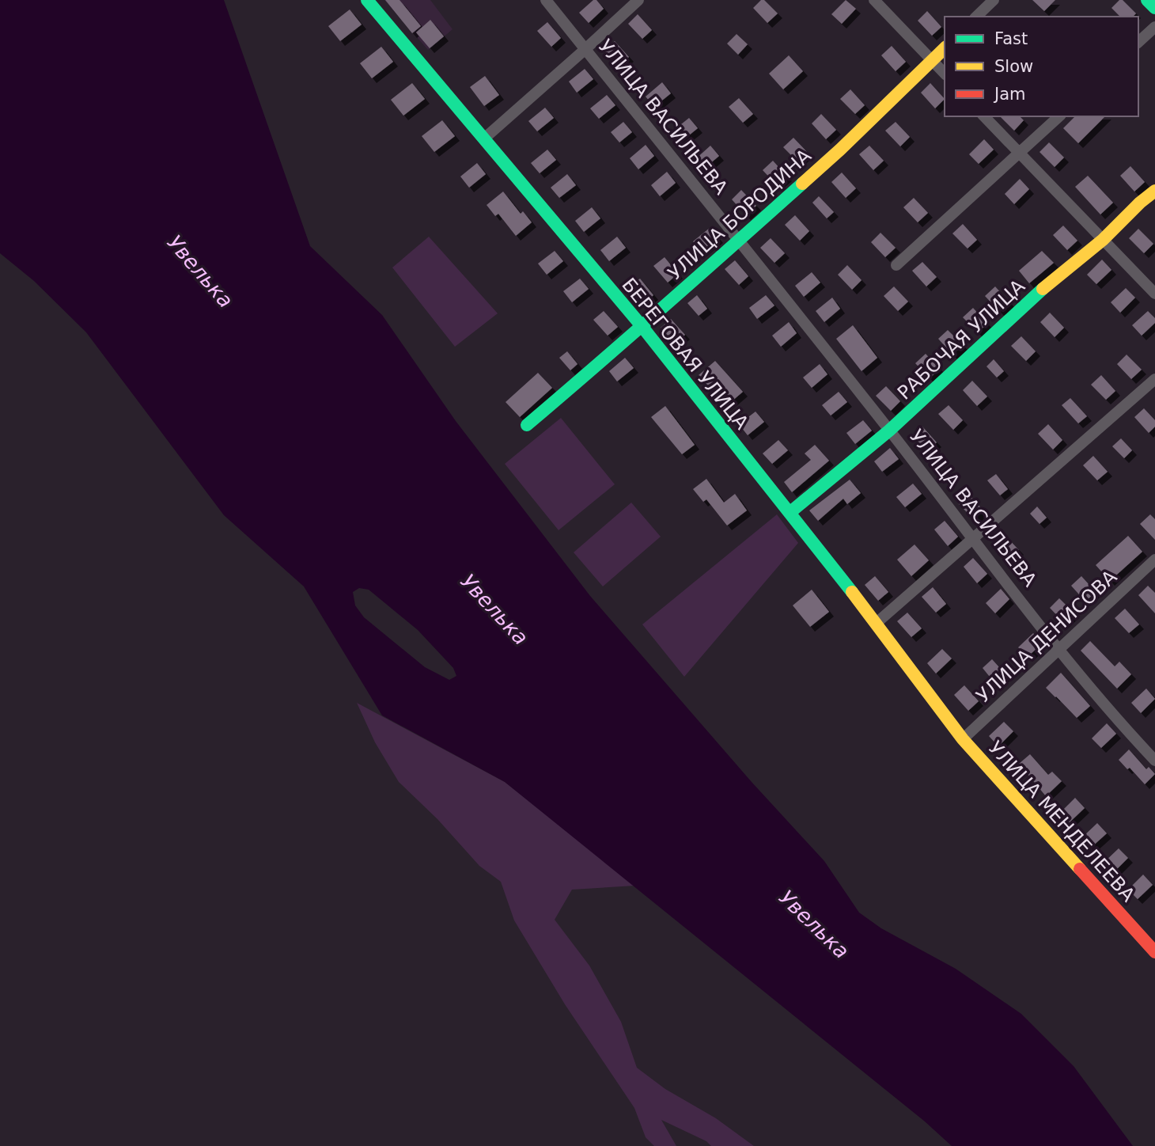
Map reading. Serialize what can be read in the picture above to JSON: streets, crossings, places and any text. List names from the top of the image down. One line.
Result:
{"streets":{"street":["УЛИЦА ВАСИЛЬЕВА","УЛИЦА БОРОДИНА","РАБОЧАЯ УЛИЦА","БЕРЕГОВАЯ УЛИЦА","УЛИЦА ДЕНИСОВА","УЛИЦА МЕНДЕЛЕЕВА"]},"crossings":[["УЛИЦА ВАСИЛЬЕВА","УЛИЦА БОРОДИНА"],["УЛИЦА ВАСИЛЬЕВА","РАБОЧАЯ УЛИЦА"],["УЛИЦА ВАСИЛЬЕВА","УЛИЦА ДЕНИСОВА"],["УЛИЦА БОРОДИНА","БЕРЕГОВАЯ УЛИЦА"],["РАБОЧАЯ УЛИЦА","БЕРЕГОВАЯ УЛИЦА"],["БЕРЕГОВАЯ УЛИЦА","УЛИЦА ДЕНИСОВА"],["БЕРЕГОВАЯ УЛИЦА","УЛИЦА МЕНДЕЛЕЕВА"],["УЛИЦА ДЕНИСОВА","УЛИЦА МЕНДЕЛЕЕВА"]],"water":["Увелька"],"legend":["Fast","Slow","Jam"]}
